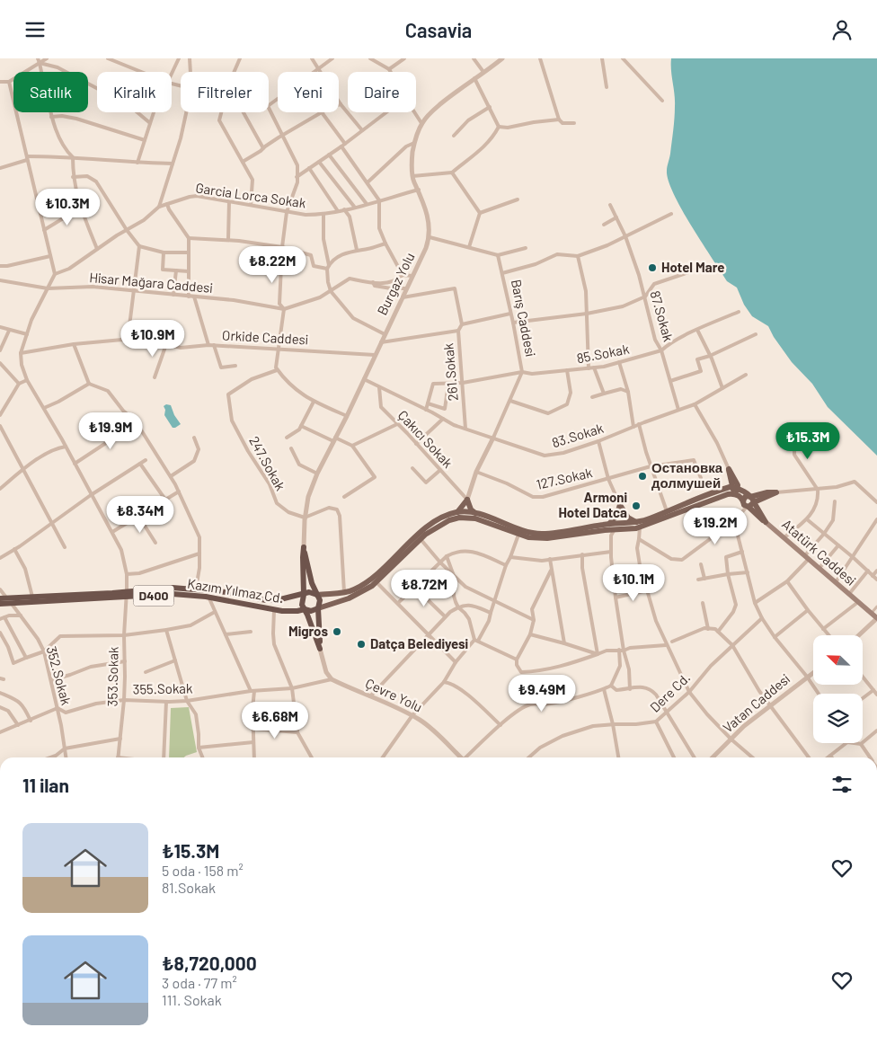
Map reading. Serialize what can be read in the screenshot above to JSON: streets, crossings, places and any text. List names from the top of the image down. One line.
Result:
{"streets":{"highway":["Kazım Yılmaz Cd.","D400"],"main road":["Atatürk Caddesi"],"street":["Garcia Lorca Sokak","Hisar Mağara Caddesi","Burgaz Yolu","87.Sokak","Barış Caddesi","Orkide Caddesi","85.Sokak","261.Sokak","83.Sokak","Çakıcı Sokak","247.Sokak","127.Sokak","352.Sokak","353.Sokak","355.Sokak","Dere Cd.","Çevre Yolu","Vatan Caddesi"]},"crossings":[["Garcia Lorca Sokak","Burgaz Yolu"],["Hisar Mağara Caddesi","Burgaz Yolu"],["Burgaz Yolu","Orkide Caddesi"],["Burgaz Yolu","261.Sokak"],["Burgaz Yolu","83.Sokak"],["Burgaz Yolu","247.Sokak"],["87.Sokak","85.Sokak"],["87.Sokak","83.Sokak"],["Barış Caddesi","85.Sokak"],["Barış Caddesi","83.Sokak"],["Barış Caddesi","Çakıcı Sokak"],["Barış Caddesi","127.Sokak"],["Orkide Caddesi","353.Sokak"],["85.Sokak","261.Sokak"],["261.Sokak","83.Sokak"],["83.Sokak","Çakıcı Sokak"],["Kazım Yılmaz Cd.","D400"],["Kazım Yılmaz Cd.","352.Sokak"],["Kazım Yılmaz Cd.","353.Sokak"],["352.Sokak","355.Sokak"],["353.Sokak","355.Sokak"],["355.Sokak","Çevre Yolu"]],"places":["Hotel Mare","Остановка долмушей","Armoni Hotel Datca","Migros","Datça Belediyesi"],"north":"top left","page":{"header":"Casavia","chip":["Satılık","Kiralık","Filtreler","Yeni","Daire"],"price":["₺10.3M","₺8.22M","₺10.9M","₺19.9M","₺15.3M","₺8.34M","₺19.2M","₺10.1M","₺8.72M","₺9.49M","₺6.68M"],"heading":"11 ilan","list":[{"name":"₺15.3M","note":"5 oda · 158 m² · 81.Sokak"},{"name":"₺8,720,000","note":"3 oda · 77 m² · 111. Sokak"}]}}
